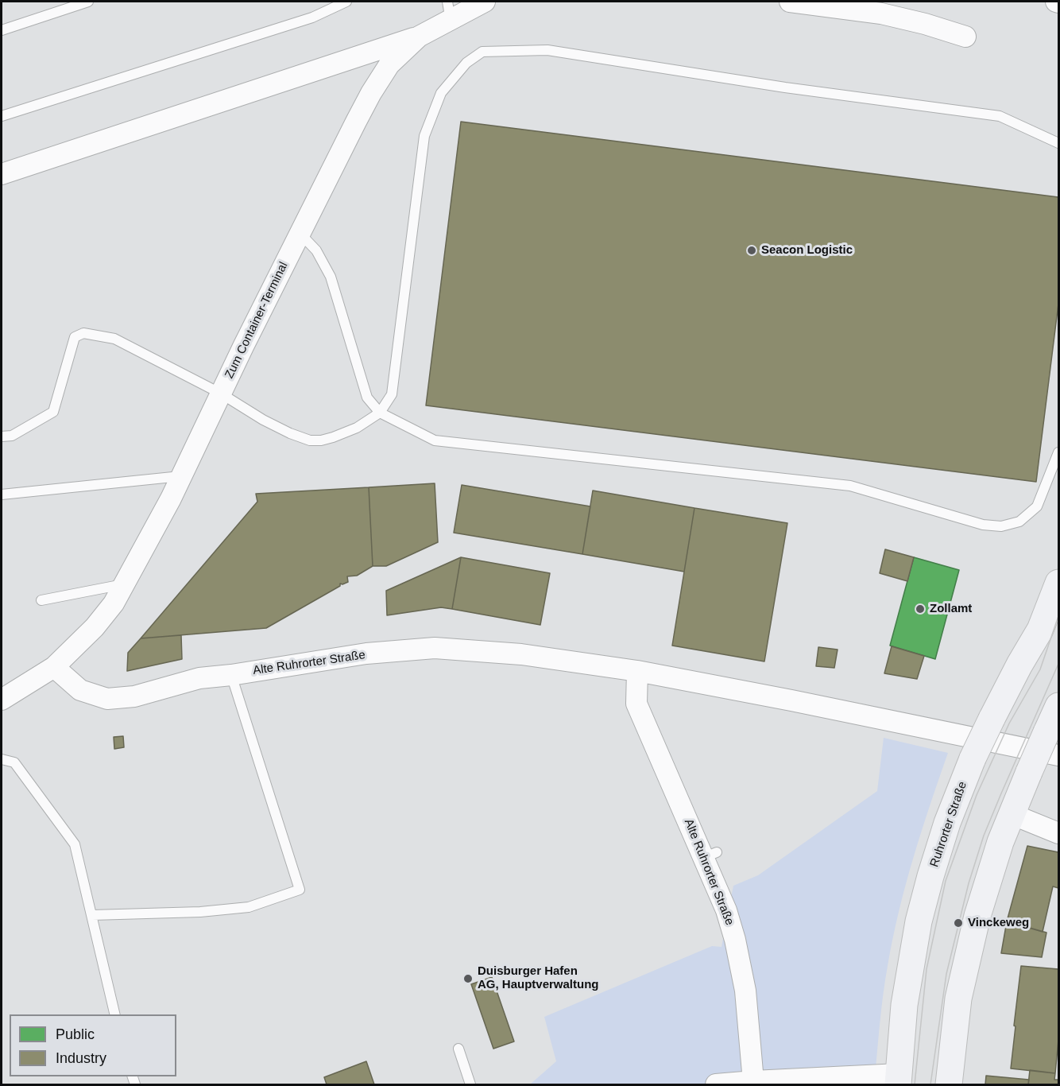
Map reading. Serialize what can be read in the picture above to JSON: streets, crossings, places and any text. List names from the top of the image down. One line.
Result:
{"streets":{"main road":["Ruhrorter Straße"],"street":["Zum Container-Terminal","Alte Ruhrorter Straße"]},"crossings":[["Zum Container-Terminal","Alte Ruhrorter Straße"]],"places":["Seacon Logistic","Zollamt","Vinckeweg","Duisburger Hafen AG, Hauptverwaltung"],"legend":["Public","Industry"]}
